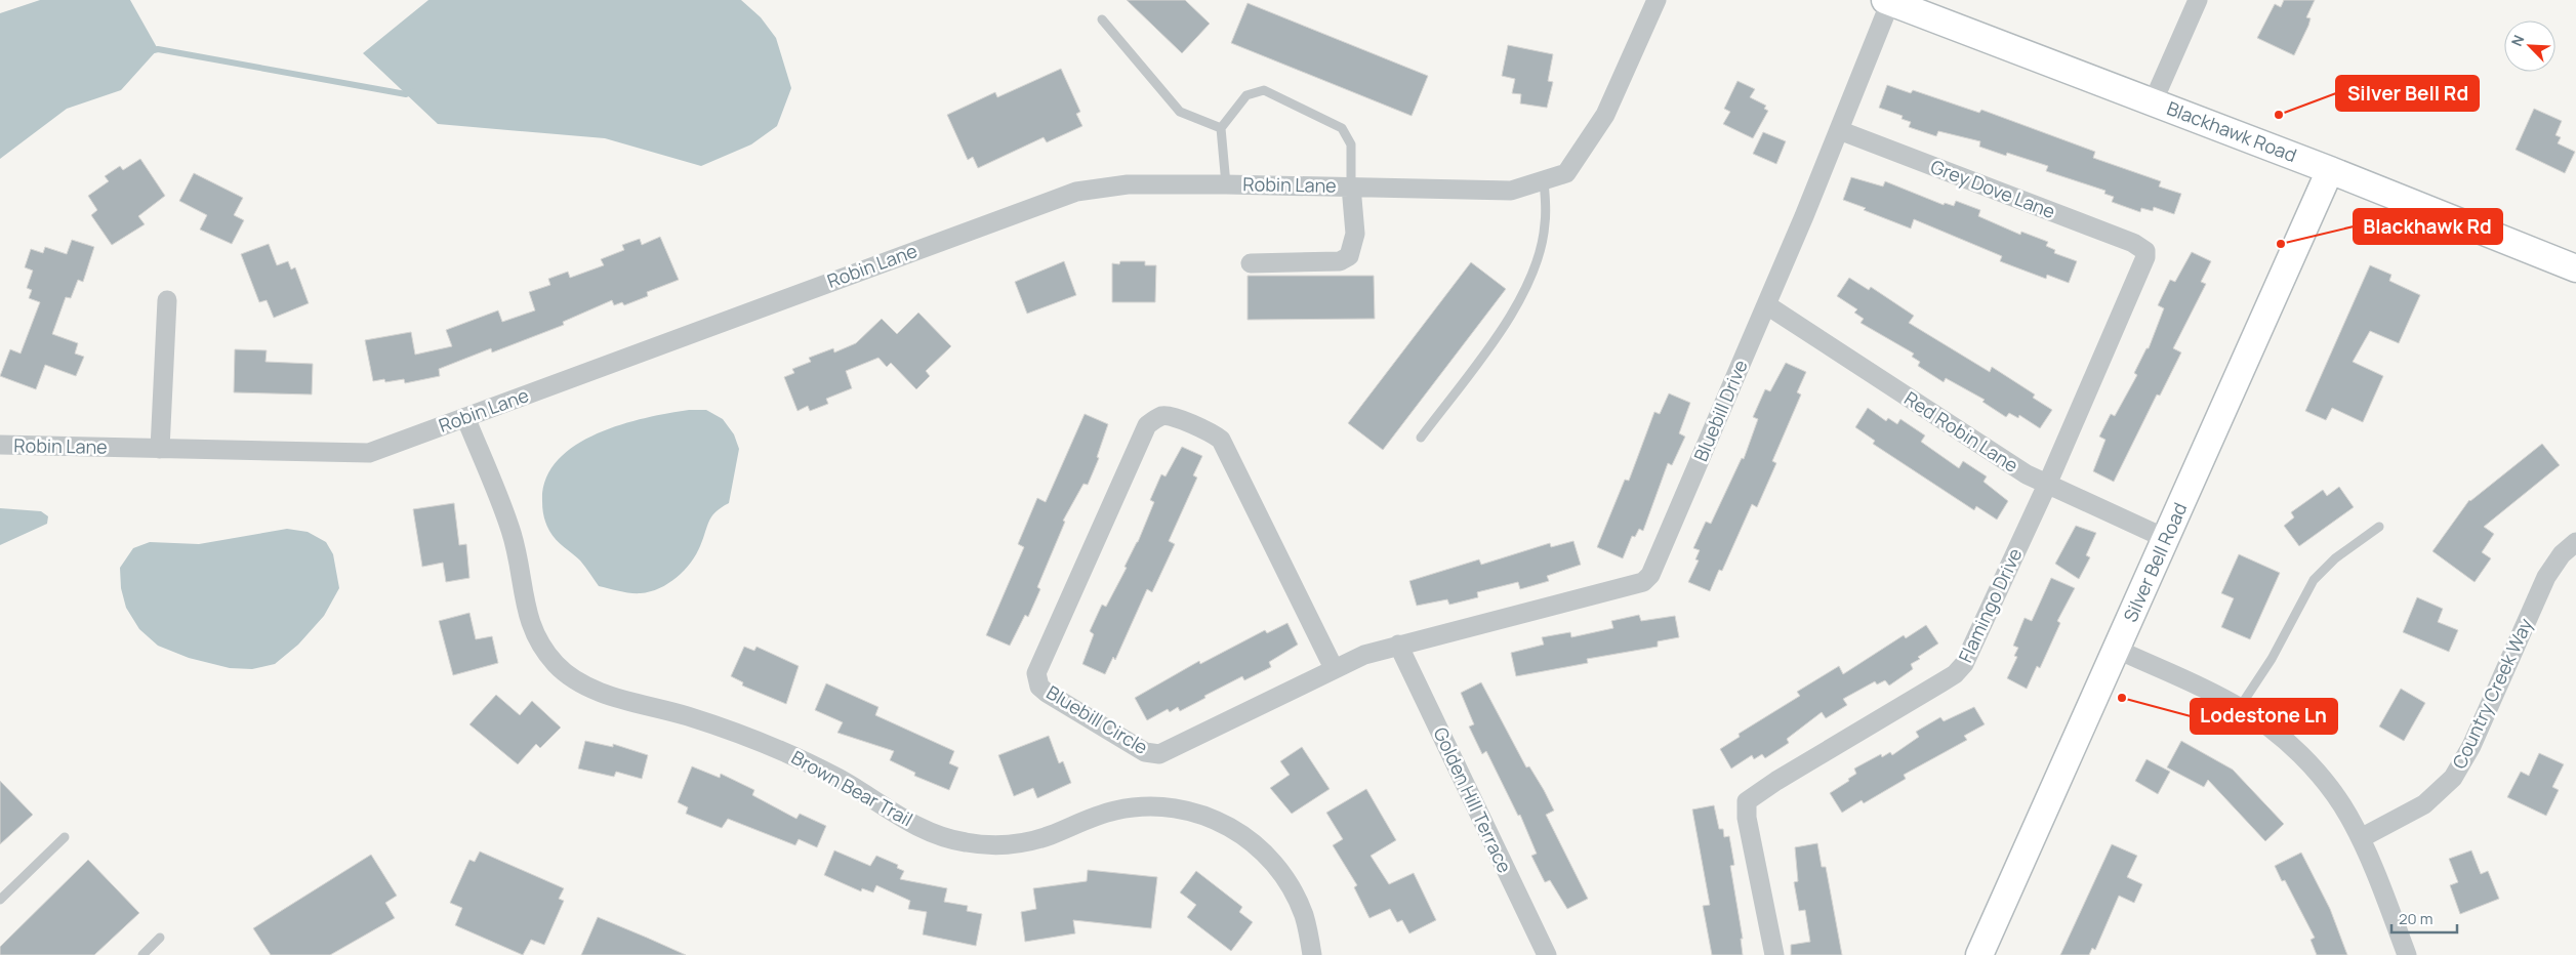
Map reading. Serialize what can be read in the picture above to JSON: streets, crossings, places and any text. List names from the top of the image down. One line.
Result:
{"streets":{"street":["Blackhawk Road","Robin Lane","Grey Dove Lane","Bluebill Drive","Red Robin Lane","Silver Bell Road","Flamingo Drive","Country Creek Way","Bluebill Circle","Brown Bear Trail","Golden Hill Terrace"]},"crossings":[["Blackhawk Road","Bluebill Drive"],["Blackhawk Road","Silver Bell Road"],["Robin Lane","Brown Bear Trail"],["Grey Dove Lane","Bluebill Drive"],["Grey Dove Lane","Flamingo Drive"],["Bluebill Drive","Red Robin Lane"],["Bluebill Drive","Bluebill Circle"],["Bluebill Drive","Golden Hill Terrace"],["Red Robin Lane","Silver Bell Road"],["Red Robin Lane","Flamingo Drive"],["Bluebill Circle","Golden Hill Terrace"]],"places":["Silver Bell Rd","Blackhawk Rd","Lodestone Ln"],"scale_bar":"20 m","north":"top left"}
